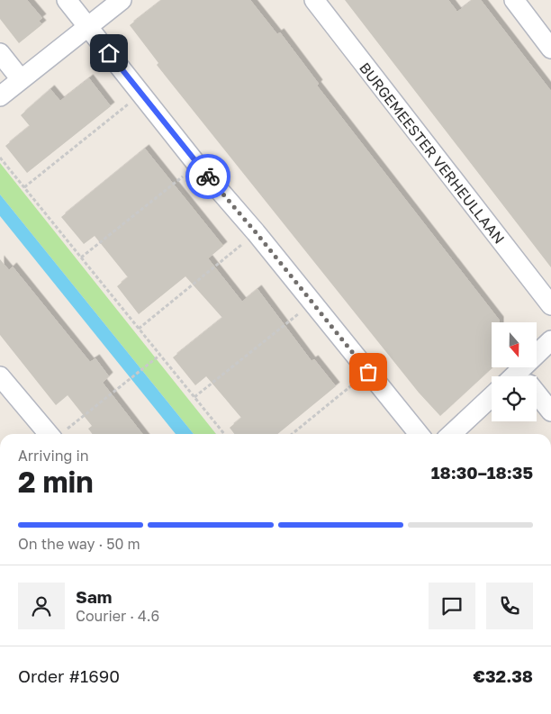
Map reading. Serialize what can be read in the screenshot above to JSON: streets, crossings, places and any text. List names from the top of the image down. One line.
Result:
{"streets":{"street":["BURGEMEESTER VERHEULLAAN"]},"north":"bottom","page":{"heading":["2 min","Arriving in","18:30–18:35"],"panel":["Sam","Courier · 4.6","Order #1690","€32.38"],"bar":"On the way · 50 m"}}
